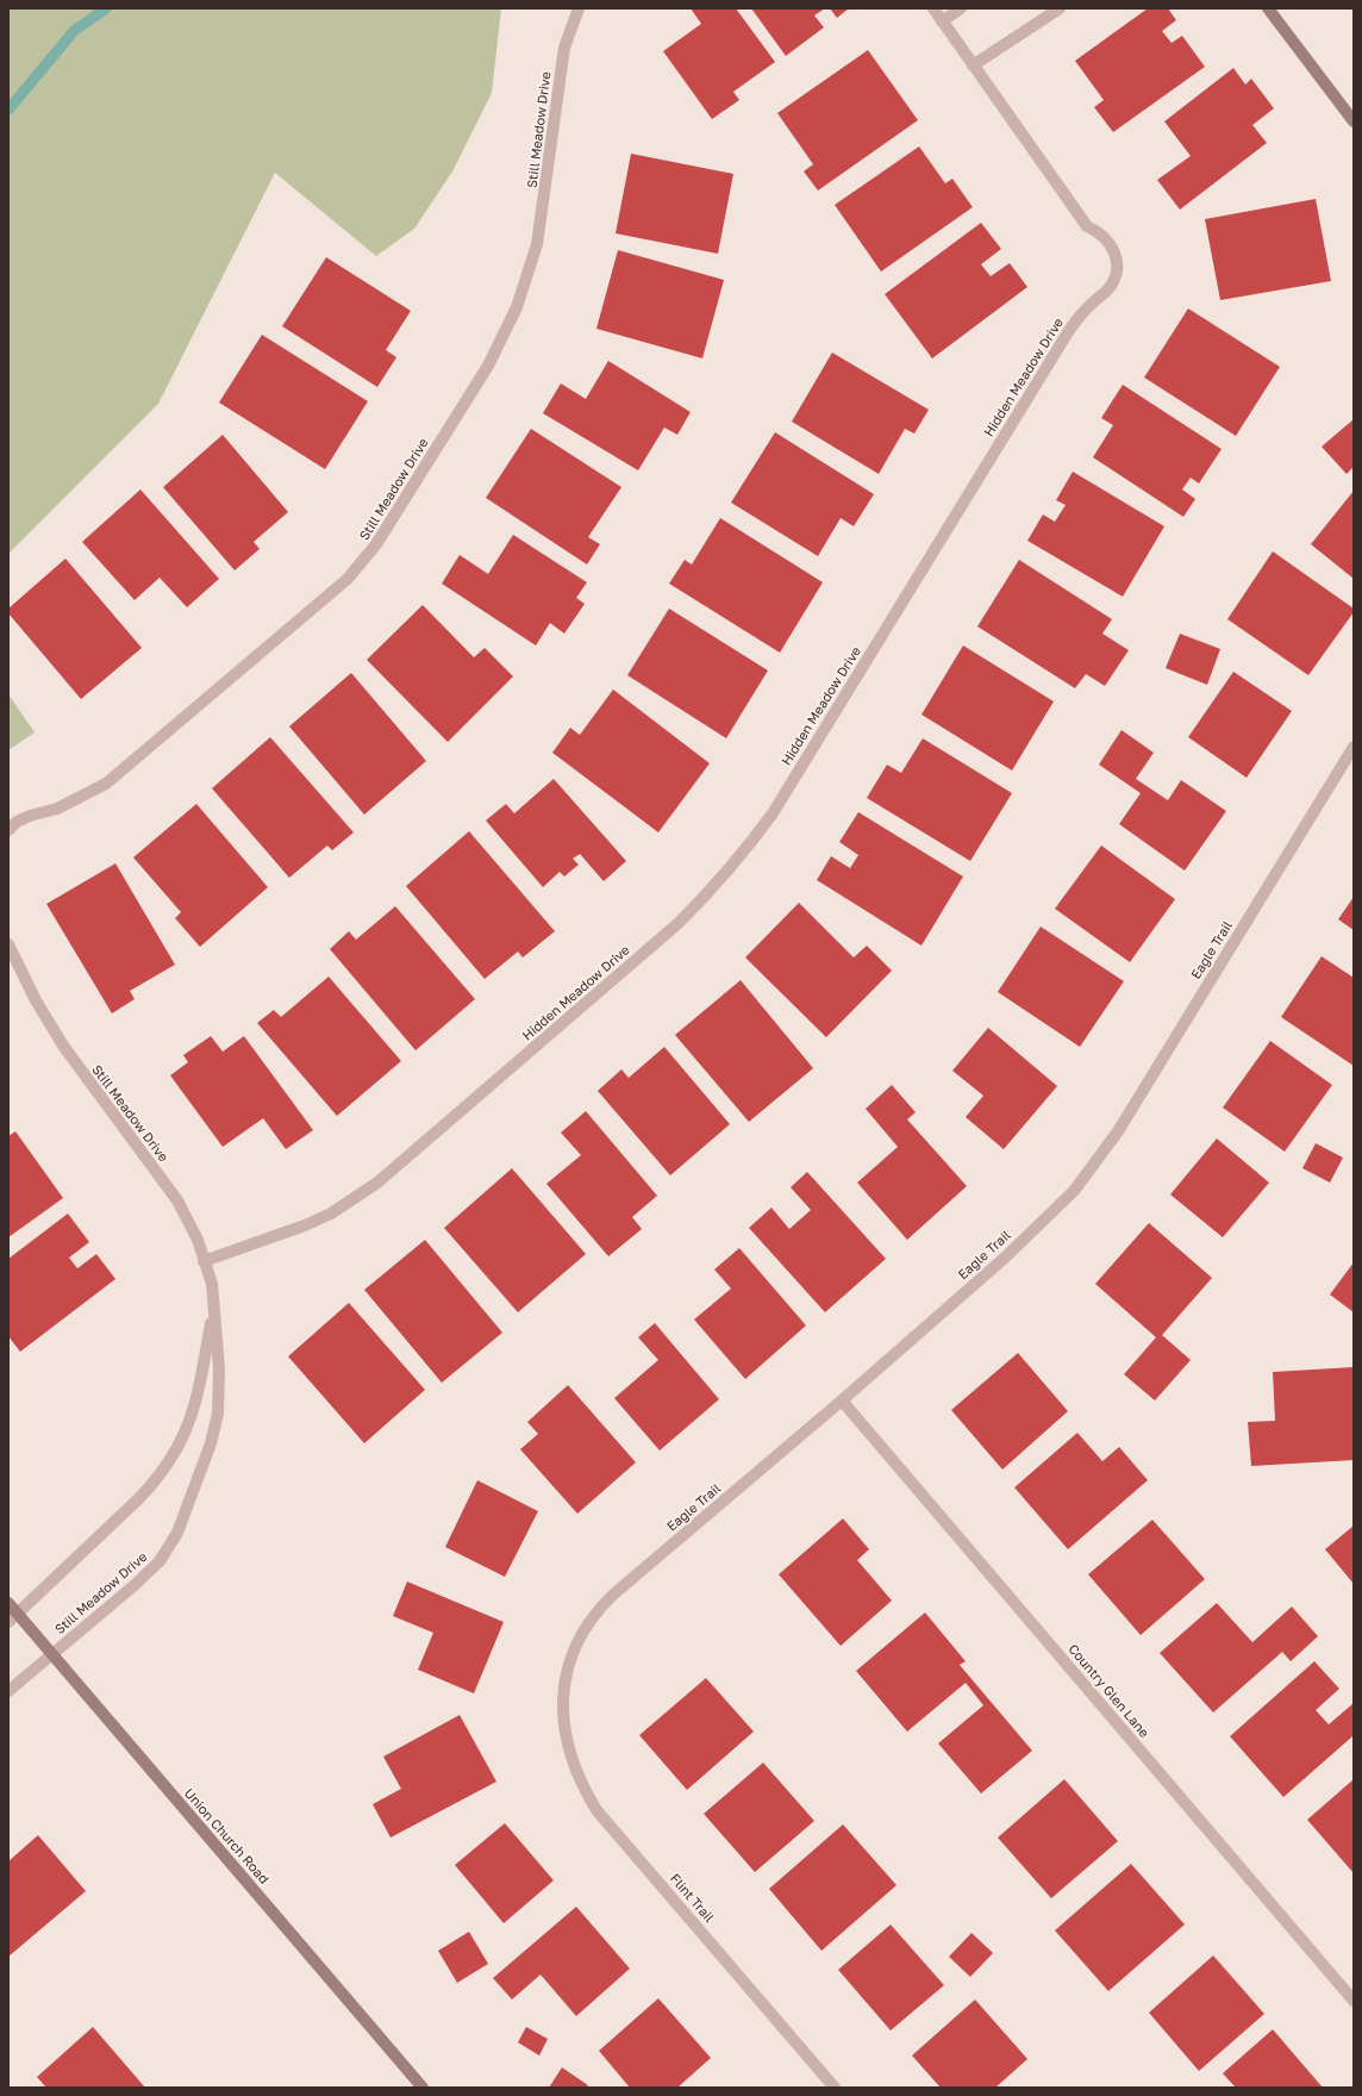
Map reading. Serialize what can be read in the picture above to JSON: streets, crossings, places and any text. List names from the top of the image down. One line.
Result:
{"streets":{"street":["Still Meadow Drive","Hidden Meadow Drive","Eagle Trail","Country Glen Lane","Union Church Road","Flint Trail"]},"crossings":[["Still Meadow Drive","Hidden Meadow Drive"],["Still Meadow Drive","Union Church Road"],["Eagle Trail","Country Glen Lane"],["Eagle Trail","Flint Trail"]]}
